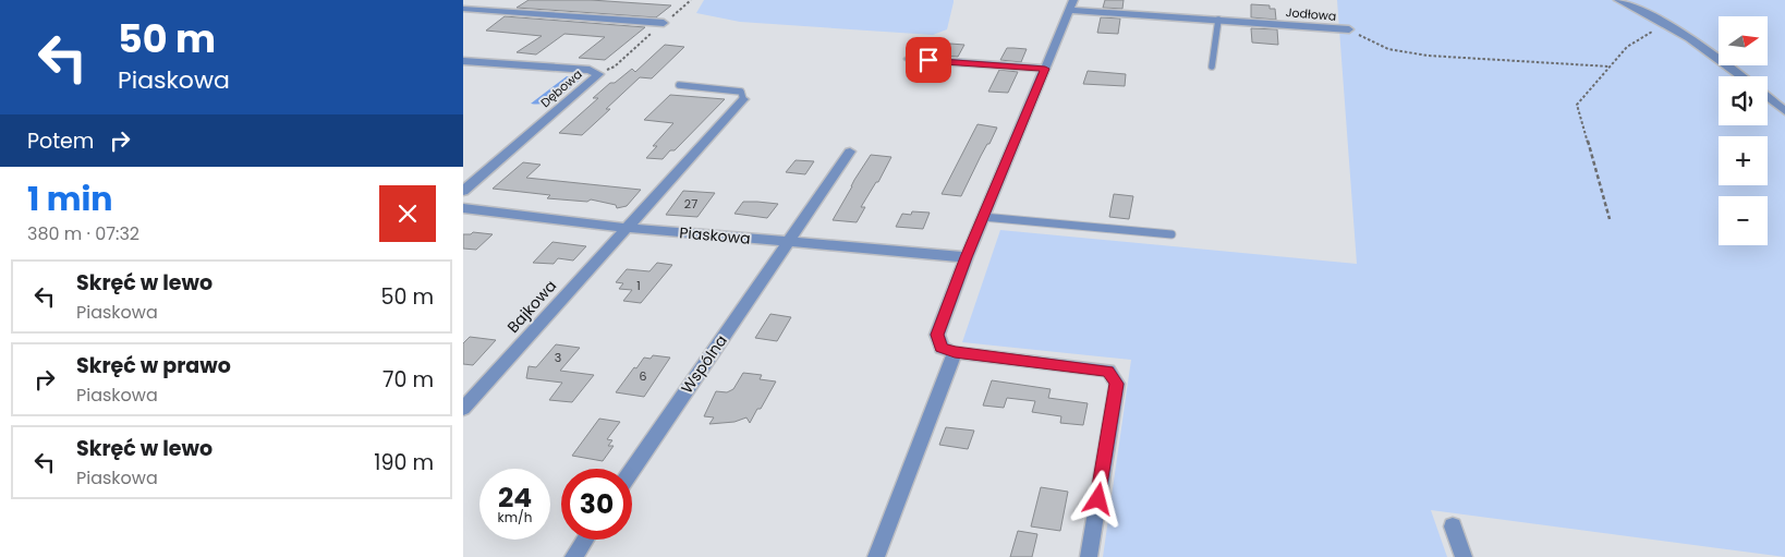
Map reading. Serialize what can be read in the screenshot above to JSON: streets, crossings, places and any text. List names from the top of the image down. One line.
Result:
{"streets":{"street":["Jodłowa","Dębowa","Piaskowa","Bajkowa","Wspólna"]},"crossings":[["Piaskowa","Bajkowa"],["Piaskowa","Wspólna"]],"house_numbers":["27","1","3","6"],"north":"right","page":{"turn":["50 m","Piaskowa"],"map_buttons":["+","−"],"then":"Potem","heading":["1 min","380 m · 07:32"],"list":[{"name":"Skręć w lewo","note":"Piaskowa","value":"50 m"},{"name":"Skręć w prawo","note":"Piaskowa","value":"70 m"},{"name":"Skręć w lewo","note":"Piaskowa","value":"190 m"}],"speed":"24 km/h","limit":"30"}}
